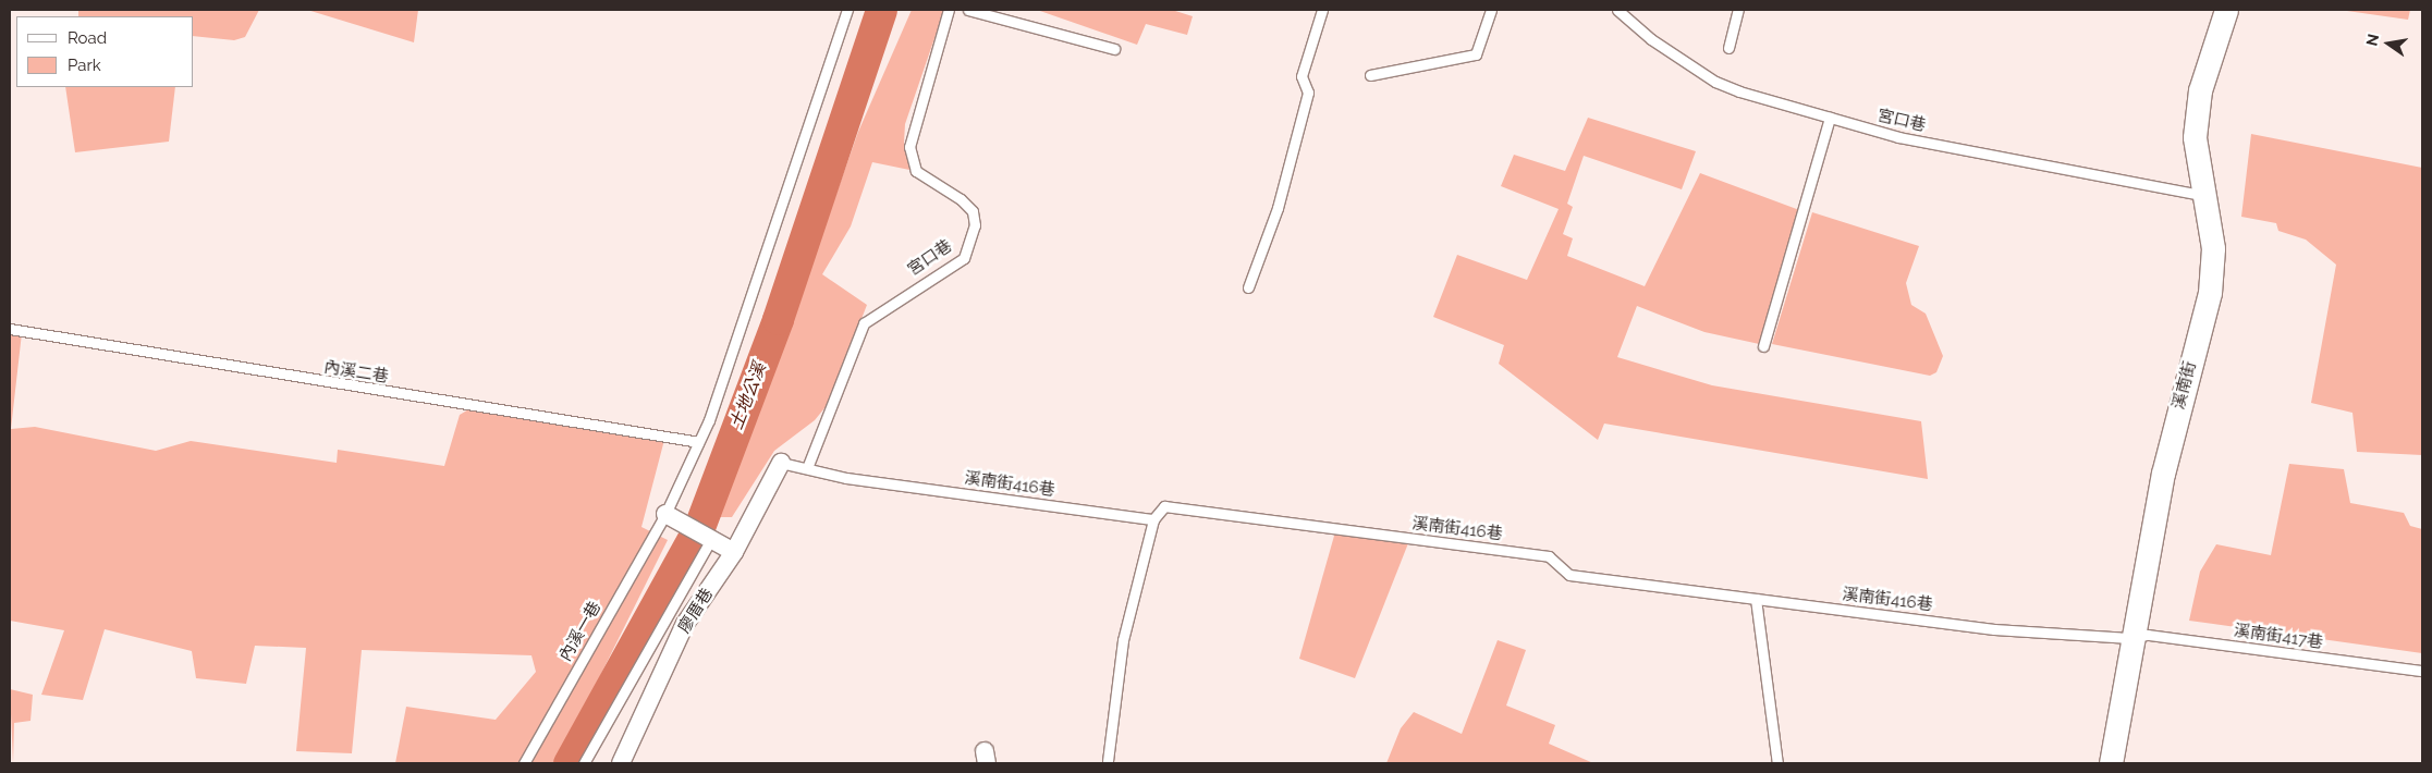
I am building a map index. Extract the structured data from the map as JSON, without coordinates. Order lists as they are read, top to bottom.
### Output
{
  "streets": {
    "street": ["溪南街", "廖厝巷"],
    "lane": [
      "宮口巷",
      "內溪二巷",
      "溪南街416巷",
      "內溪一巷",
      "溪南街417巷"
    ]
  },
  "crossings": [
    ["宮口巷", "溪南街"],
    ["宮口巷", "溪南街416巷"],
    ["內溪二巷", "內溪一巷"],
    ["溪南街", "溪南街416巷"],
    ["溪南街", "溪南街417巷"],
    ["溪南街416巷", "廖厝巷"],
    ["溪南街416巷", "溪南街417巷"]
  ],
  "water": ["土地公溪"],
  "legend": ["Road", "Park"],
  "north": "left"
}
